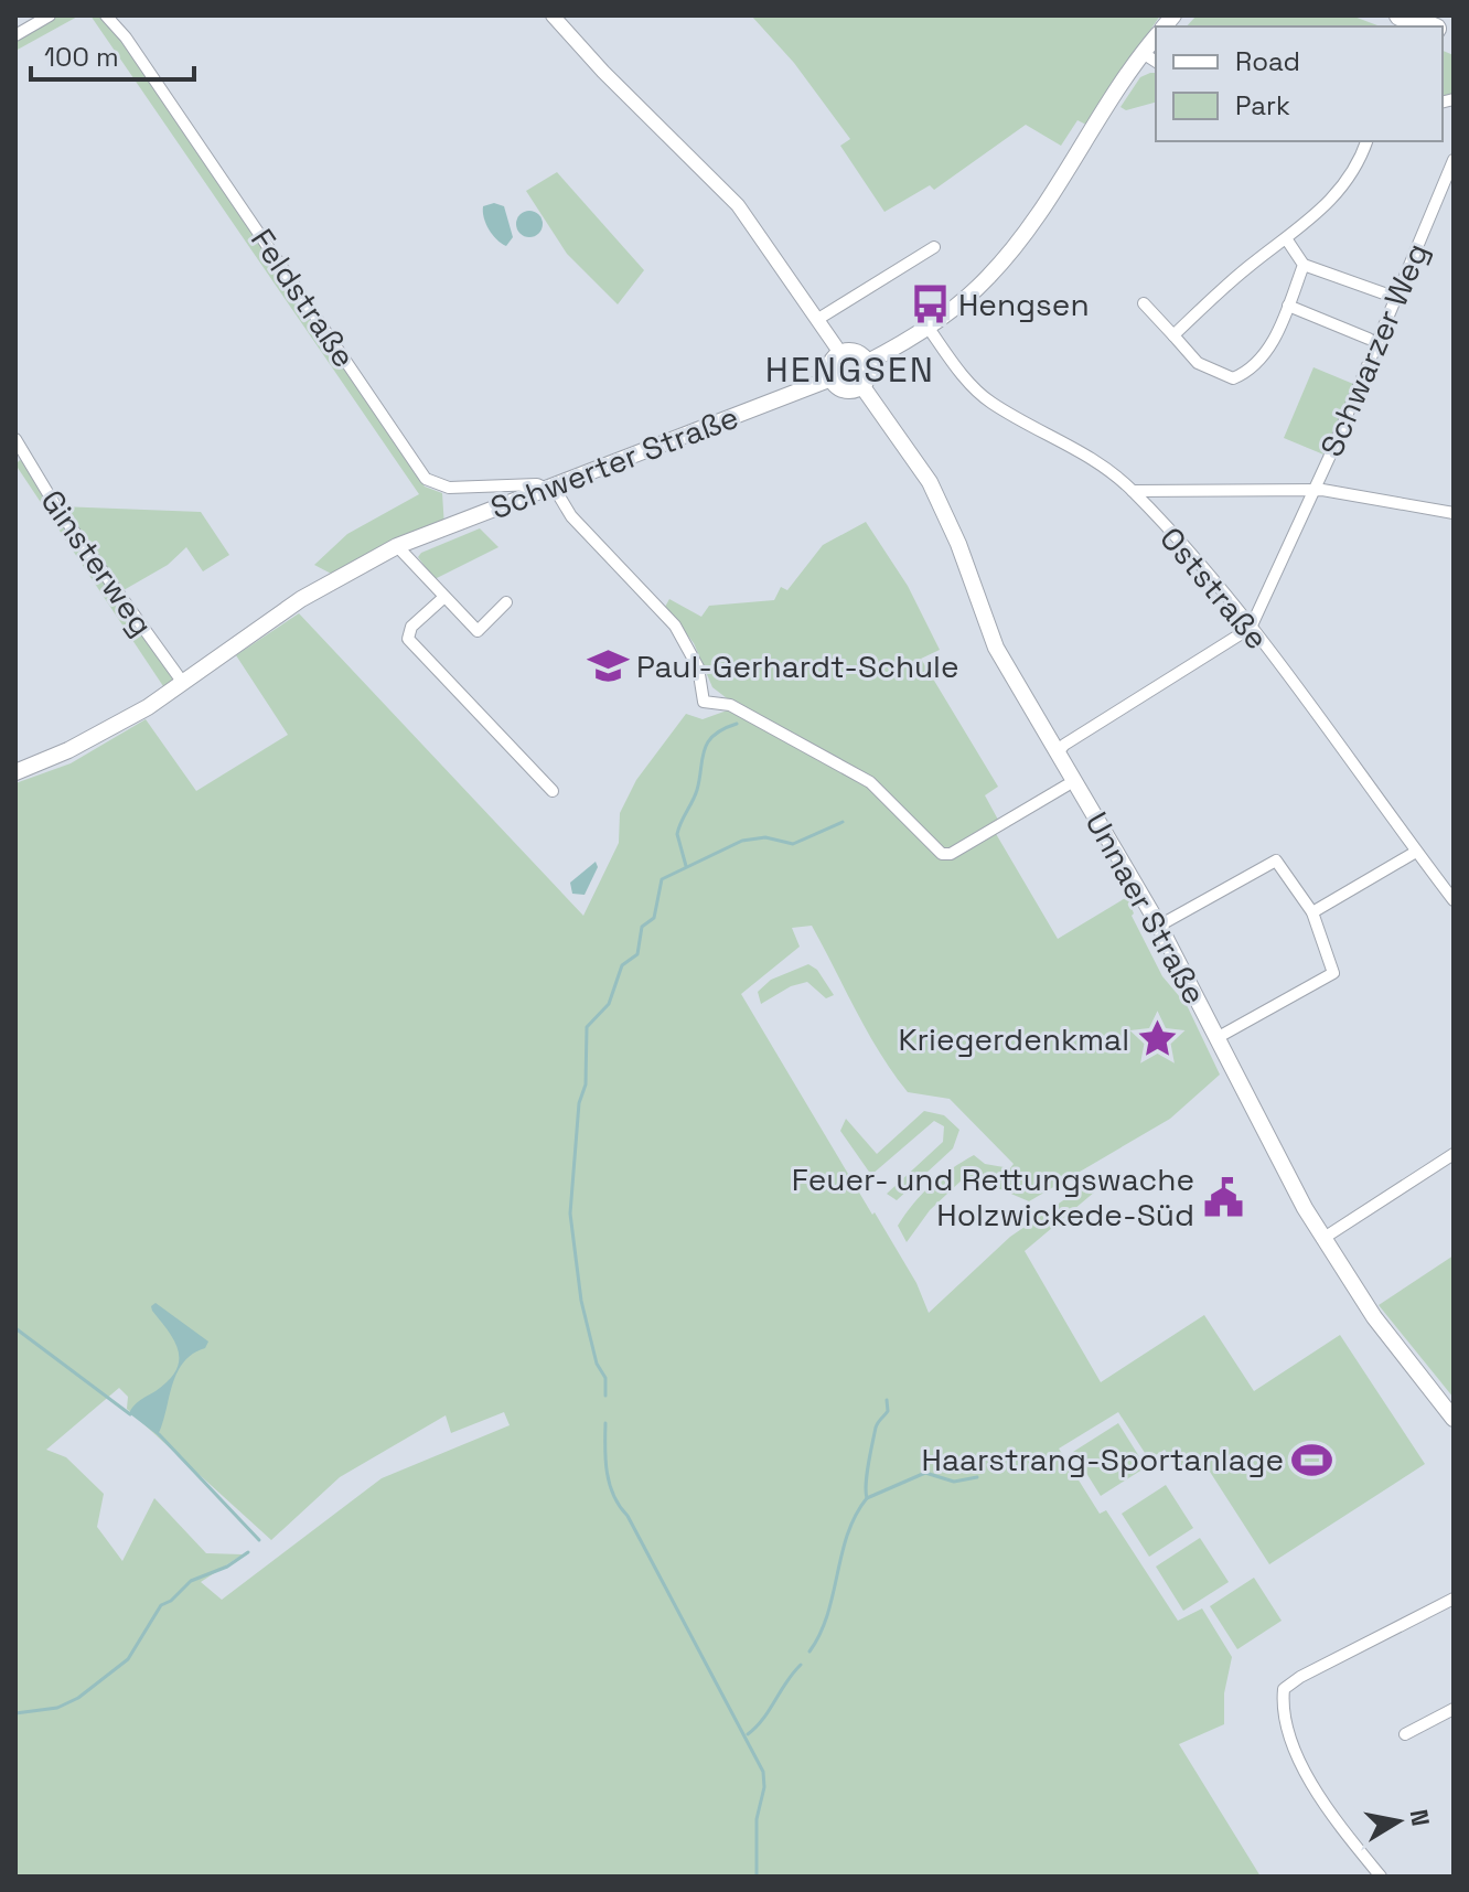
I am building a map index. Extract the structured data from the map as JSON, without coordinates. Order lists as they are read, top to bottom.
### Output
{
  "streets": {
    "main road": ["Schwerter Straße", "Unnaer Straße"],
    "street": [
      "Feldstraße",
      "Schwarzer Weg",
      "Ginsterweg",
      "Oststraße"
    ]
  },
  "crossings": [
    ["Feldstraße", "Schwerter Straße"],
    ["Schwarzer Weg", "Oststraße"],
    ["Schwerter Straße", "Ginsterweg"],
    ["Schwerter Straße", "Unnaer Straße"]
  ],
  "districts": ["HENGSEN"],
  "places": {
    "bus stop": ["Hengsen"],
    "school or university": ["Paul-Gerhardt-Schule"],
    "place": ["Kriegerdenkmal"],
    "public building": ["Feuer- und Rettungswache Holzwickede-Süd"],
    "sports": ["Haarstrang-Sportanlage"]
  },
  "legend": ["Road", "Park"],
  "scale_bar": "100 m",
  "north": "right"
}
